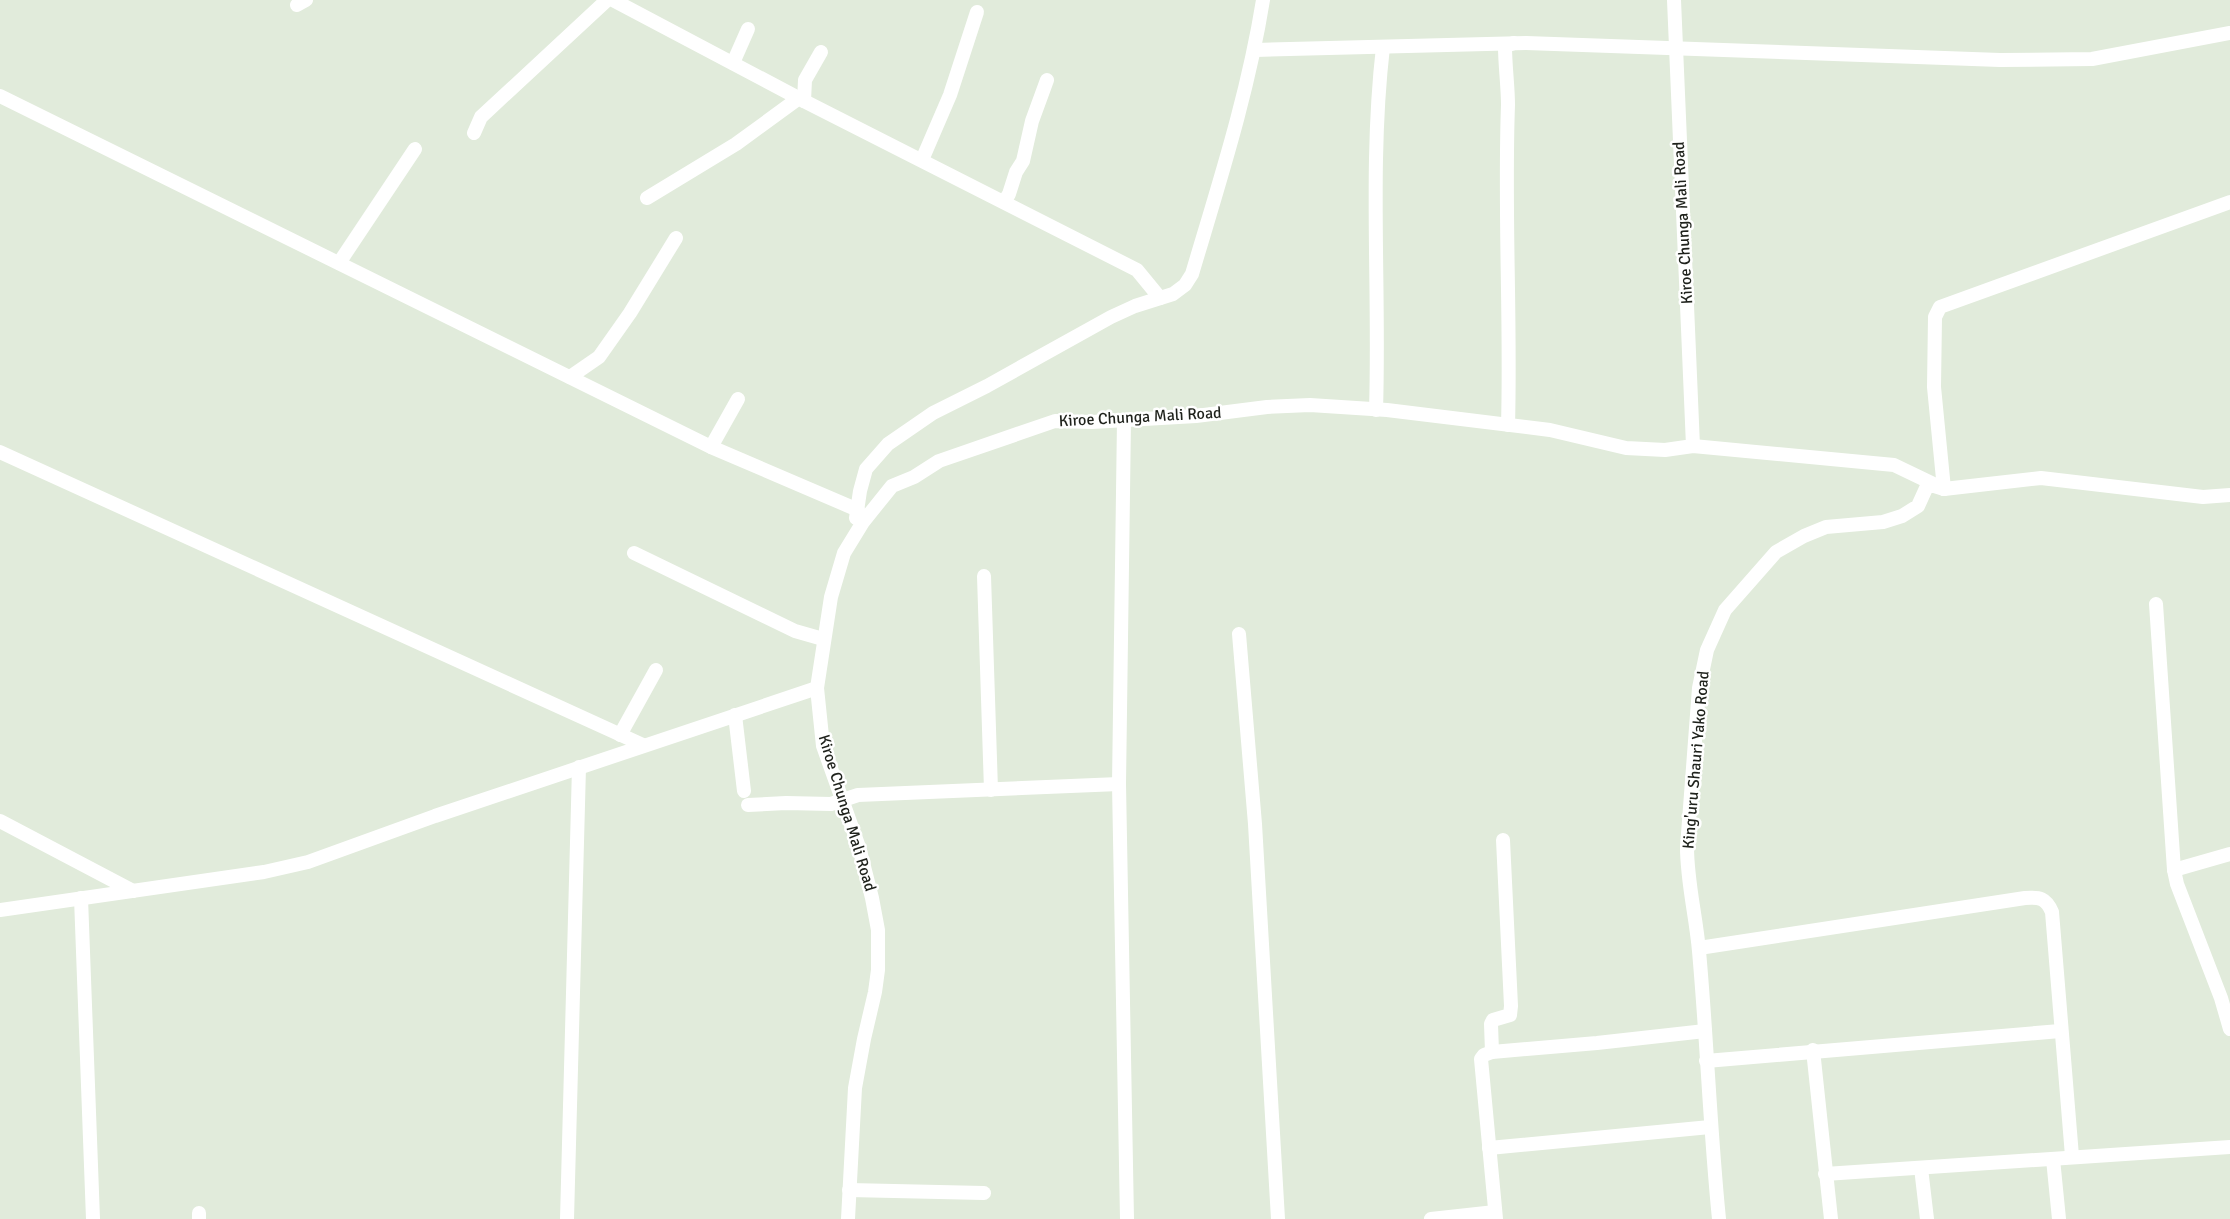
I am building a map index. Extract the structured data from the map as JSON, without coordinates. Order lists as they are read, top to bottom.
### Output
{
  "streets": {
    "street": ["Kiroe Chunga Mali Road", "King'uru Shauri Yako Road"]
  },
  "crossings": [
    ["Kiroe Chunga Mali Road", "King'uru Shauri Yako Road"]
  ]
}
